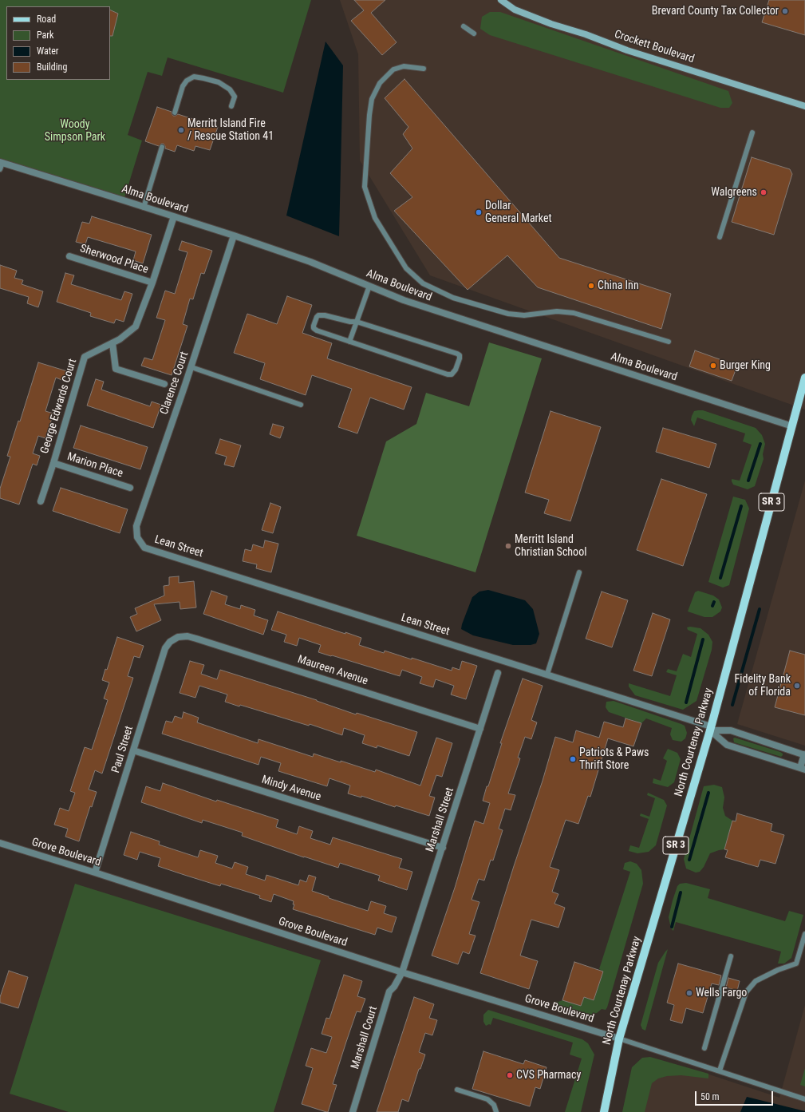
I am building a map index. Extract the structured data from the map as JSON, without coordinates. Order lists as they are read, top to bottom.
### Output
{
  "streets": {
    "main road": ["SR 3", "North Courtenay Parkway"],
    "street": [
      "Crockett Boulevard",
      "Alma Boulevard",
      "Sherwood Place",
      "Clarence Court",
      "George Edwards Court",
      "Marion Place",
      "Lean Street",
      "Maureen Avenue",
      "Paul Street",
      "Mindy Avenue",
      "Marshall Street",
      "Grove Boulevard",
      "Marshall Court"
    ]
  },
  "crossings": [
    ["Alma Boulevard", "Clarence Court"],
    ["Alma Boulevard", "George Edwards Court"],
    ["Alma Boulevard", "North Courtenay Parkway"],
    ["Sherwood Place", "George Edwards Court"],
    ["Clarence Court", "Lean Street"],
    ["George Edwards Court", "Marion Place"],
    ["Lean Street", "North Courtenay Parkway"],
    ["Maureen Avenue", "Paul Street"],
    ["Maureen Avenue", "Marshall Street"],
    ["North Courtenay Parkway", "Grove Boulevard"],
    ["Paul Street", "Mindy Avenue"],
    ["Paul Street", "Grove Boulevard"],
    ["Mindy Avenue", "Marshall Street"],
    ["Marshall Street", "Grove Boulevard"],
    ["Marshall Street", "Marshall Court"],
    ["Grove Boulevard", "Marshall Court"]
  ],
  "parks": ["Woody Simpson Park"],
  "places": [
    "Brevard County Tax Collector",
    "Merritt Island Fire / Rescue Station 41",
    "Walgreens",
    "Dollar General Market",
    "China Inn",
    "Burger King",
    "Merritt Island Christian School",
    "Fidelity Bank of Florida",
    "Patriots & Paws Thrift Store",
    "Wells Fargo",
    "CVS Pharmacy"
  ],
  "legend": [
    "Road",
    "Park",
    "Water",
    "Building"
  ],
  "scale_bar": "50 m"
}
